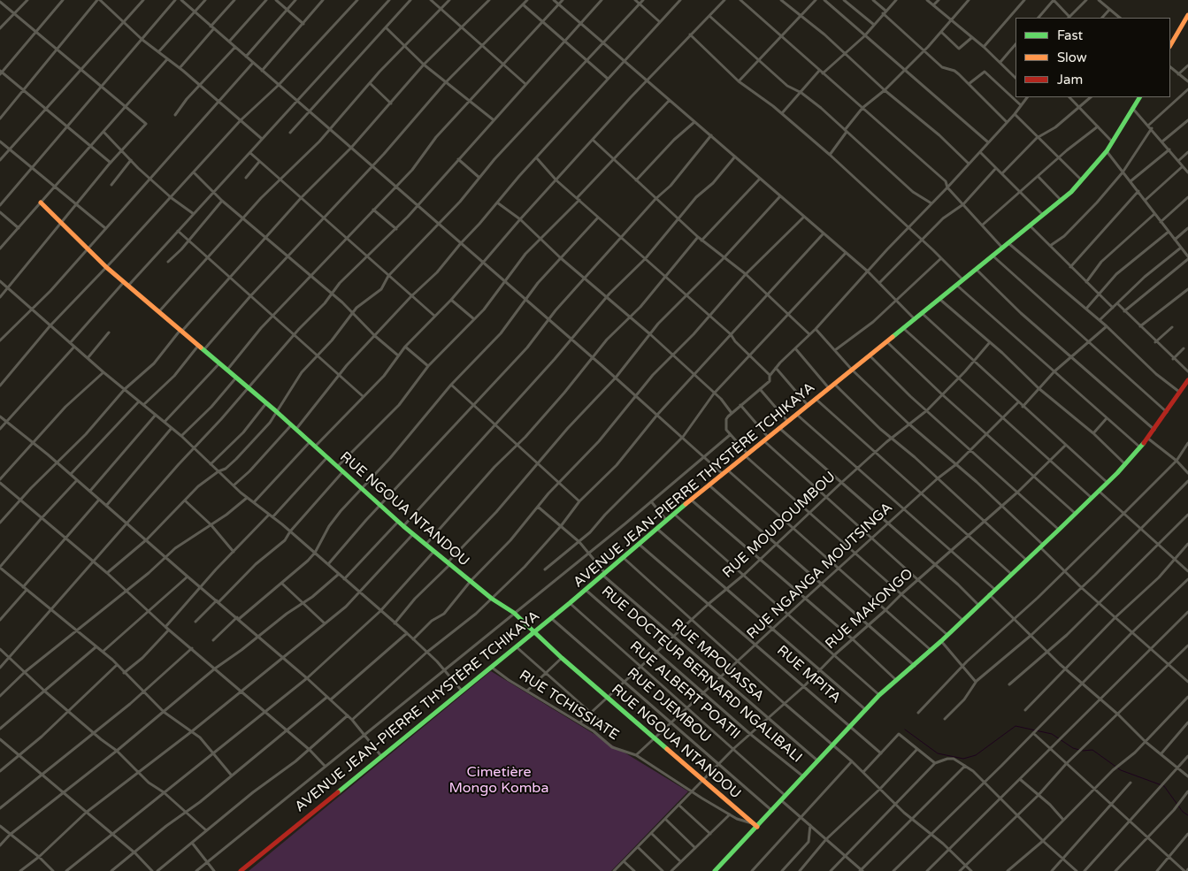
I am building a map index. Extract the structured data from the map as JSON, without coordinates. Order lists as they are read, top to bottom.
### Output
{
  "streets": {
    "street": [
      "AVENUE JEAN-PIERRE THYSTÈRE TCHIKAYA",
      "RUE NGOUA NTANDOU",
      "RUE MOUDOUMBOU",
      "RUE NGANGA MOUTSINGA",
      "RUE MAKONGO",
      "RUE MPOUASSA",
      "RUE DOCTEUR BERNARD NGALIBALI",
      "RUE MPITA",
      "RUE ALBERT POATII",
      "RUE TCHISSIATE",
      "RUE DJEMBOU"
    ]
  },
  "crossings": [
    ["AVENUE JEAN-PIERRE THYSTÈRE TCHIKAYA", "RUE NGOUA NTANDOU"],
    ["AVENUE JEAN-PIERRE THYSTÈRE TCHIKAYA", "RUE MPOUASSA"],
    ["AVENUE JEAN-PIERRE THYSTÈRE TCHIKAYA", "RUE DOCTEUR BERNARD NGALIBALI"],
    ["AVENUE JEAN-PIERRE THYSTÈRE TCHIKAYA", "RUE MPITA"],
    ["AVENUE JEAN-PIERRE THYSTÈRE TCHIKAYA", "RUE ALBERT POATII"],
    ["AVENUE JEAN-PIERRE THYSTÈRE TCHIKAYA", "RUE TCHISSIATE"],
    ["AVENUE JEAN-PIERRE THYSTÈRE TCHIKAYA", "RUE DJEMBOU"],
    ["RUE NGOUA NTANDOU", "RUE MOUDOUMBOU"],
    ["RUE NGOUA NTANDOU", "RUE NGANGA MOUTSINGA"],
    ["RUE NGOUA NTANDOU", "RUE MAKONGO"],
    ["RUE NGOUA NTANDOU", "RUE TCHISSIATE"],
    ["RUE MOUDOUMBOU", "RUE MPOUASSA"],
    ["RUE MOUDOUMBOU", "RUE DOCTEUR BERNARD NGALIBALI"],
    ["RUE MOUDOUMBOU", "RUE MPITA"],
    ["RUE MOUDOUMBOU", "RUE ALBERT POATII"],
    ["RUE MOUDOUMBOU", "RUE TCHISSIATE"],
    ["RUE MOUDOUMBOU", "RUE DJEMBOU"],
    ["RUE NGANGA MOUTSINGA", "RUE MPOUASSA"],
    ["RUE NGANGA MOUTSINGA", "RUE DOCTEUR BERNARD NGALIBALI"],
    ["RUE NGANGA MOUTSINGA", "RUE MPITA"],
    ["RUE NGANGA MOUTSINGA", "RUE ALBERT POATII"],
    ["RUE NGANGA MOUTSINGA", "RUE TCHISSIATE"],
    ["RUE NGANGA MOUTSINGA", "RUE DJEMBOU"],
    ["RUE MAKONGO", "RUE MPOUASSA"],
    ["RUE MAKONGO", "RUE DOCTEUR BERNARD NGALIBALI"],
    ["RUE MAKONGO", "RUE MPITA"],
    ["RUE MAKONGO", "RUE ALBERT POATII"],
    ["RUE MAKONGO", "RUE TCHISSIATE"],
    ["RUE MAKONGO", "RUE DJEMBOU"]
  ],
  "parks": ["Cimetière Mongo Komba"],
  "legend": ["Fast", "Slow", "Jam"]
}
